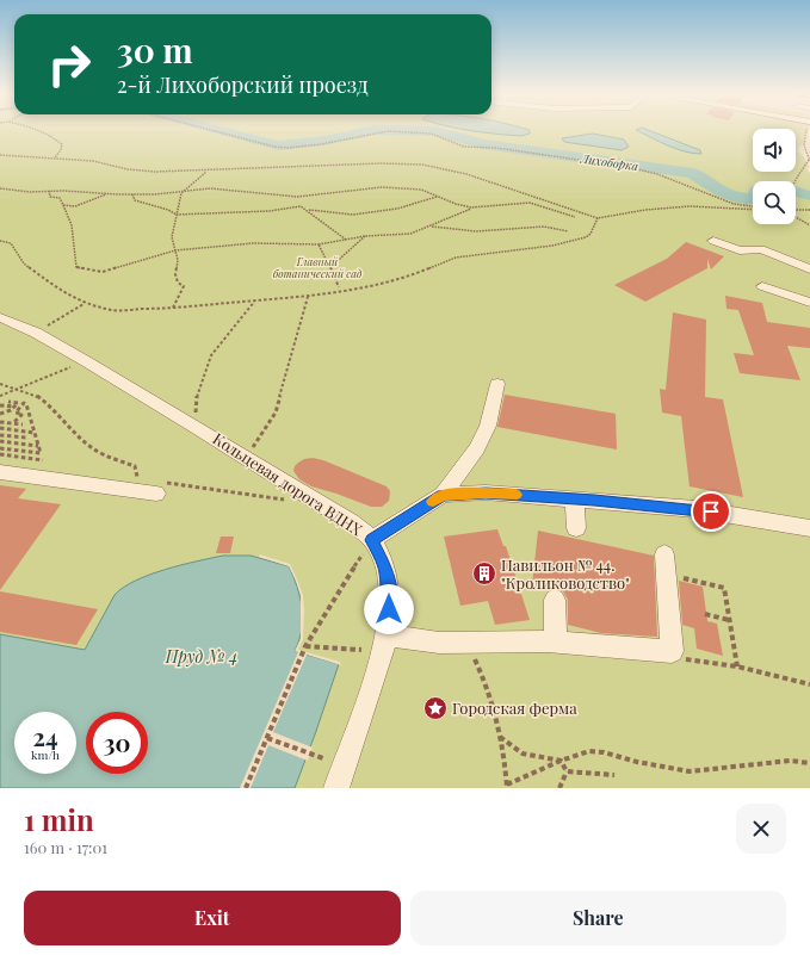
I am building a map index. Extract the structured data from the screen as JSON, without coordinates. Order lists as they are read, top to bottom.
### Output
{
  "streets": {
    "street": ["Кольцевая дорога ВДНХ"]
  },
  "water": ["Лихоборка", "Пруд № 4"],
  "parks": ["Главный ботанический сад"],
  "places": {
    "building": ["Павильон № 44. \"Кролиководство\""],
    "place": ["Городская ферма"]
  },
  "page": {
    "turn": ["30 m", "2-й Лихоборский проезд"],
    "speed": "24 km/h",
    "limit": "30",
    "heading": ["1 min", "160 m · 17:01"],
    "buttons": ["Exit", "Share"]
  }
}
